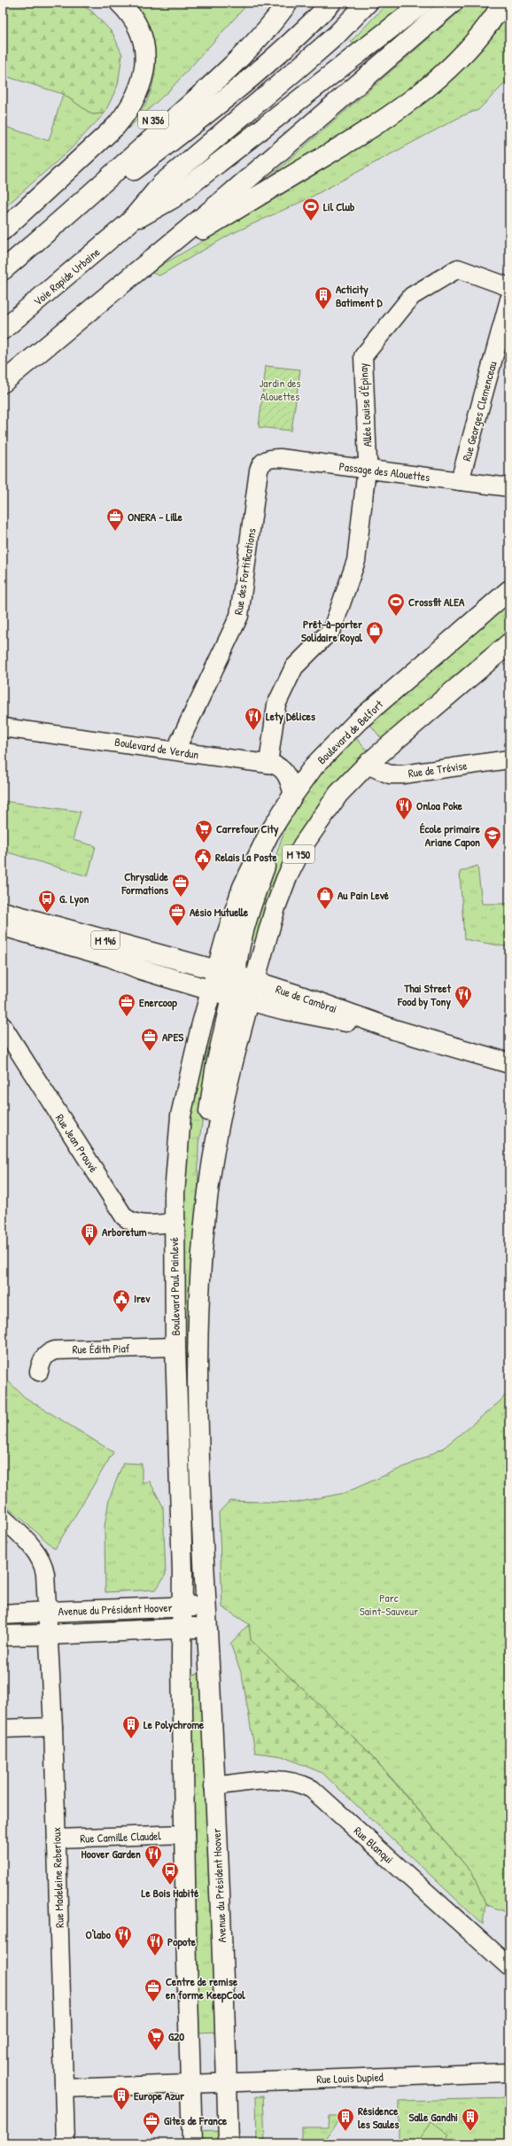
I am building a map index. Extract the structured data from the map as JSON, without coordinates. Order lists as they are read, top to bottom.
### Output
{
  "streets": {
    "main road": [
      "N 356",
      "Voie Rapide Urbaine",
      "Boulevard de Belfort",
      "M 750",
      "M 146",
      "Rue de Cambrai",
      "Boulevard Paul Painlevé",
      "Avenue du Président Hoover"
    ],
    "street": [
      "Allée Louise d'Épinay",
      "Rue Georges Clemenceau",
      "Passage des Alouettes",
      "Rue des Fortifications",
      "Boulevard de Verdun",
      "Rue de Trévise",
      "Rue Jean Prouvé",
      "Rue Édith Piaf",
      "Rue Camille Claudel",
      "Rue Blanqui",
      "Rue Madeleine Reberioux",
      "Rue Louis Dupied"
    ]
  },
  "crossings": [
    ["Allée Louise d'Épinay", "Passage des Alouettes"],
    ["Allée Louise d'Épinay", "Boulevard de Verdun"],
    ["Rue Georges Clemenceau", "Passage des Alouettes"],
    ["Passage des Alouettes", "Rue des Fortifications"],
    ["Rue des Fortifications", "Boulevard de Verdun"],
    ["Boulevard de Belfort", "Boulevard de Verdun"],
    ["Boulevard de Belfort", "M 750"],
    ["Boulevard de Belfort", "M 146"],
    ["Boulevard de Belfort", "Rue de Cambrai"],
    ["Boulevard de Belfort", "Boulevard Paul Painlevé"],
    ["Boulevard de Verdun", "M 750"],
    ["Rue de Trévise", "M 750"],
    ["M 750", "Rue de Cambrai"],
    ["M 750", "Boulevard Paul Painlevé"],
    ["M 146", "Rue de Cambrai"],
    ["M 146", "Boulevard Paul Painlevé"],
    ["Rue de Cambrai", "Boulevard Paul Painlevé"],
    ["Rue Jean Prouvé", "Boulevard Paul Painlevé"],
    ["Boulevard Paul Painlevé", "Rue Édith Piaf"],
    ["Boulevard Paul Painlevé", "Avenue du Président Hoover"],
    ["Avenue du Président Hoover", "Rue Camille Claudel"],
    ["Avenue du Président Hoover", "Rue Blanqui"],
    ["Avenue du Président Hoover", "Rue Madeleine Reberioux"],
    ["Avenue du Président Hoover", "Rue Louis Dupied"],
    ["Rue Camille Claudel", "Rue Madeleine Reberioux"],
    ["Rue Madeleine Reberioux", "Rue Louis Dupied"]
  ],
  "parks": ["Jardin des Alouettes", "Parc Saint-Sauveur"],
  "places": {
    "sports": ["Lil Club", "Crossfit ALEA"],
    "building": [
      "Acticity Batiment D",
      "Arboretum",
      "Le Polychrome",
      "Europe Azur",
      "Résidence les Saules",
      "Salle Gandhi"
    ],
    "office": [
      "ONERA - Lille",
      "Chrysalide Formations",
      "Aésio Mutuelle",
      "Enercoop",
      "APES",
      "Centre de remise en forme KeepCool",
      "Gites de France"
    ],
    "shop": ["Prêt-à-porter Solidaire Royal", "Au Pain Levé"],
    "restaurant": [
      "Lety Délices",
      "Onloa Poke",
      "Thai Street Food by Tony",
      "Hoover Garden",
      "O'labo",
      "Popote"
    ],
    "supermarket": ["Carrefour City", "G20"],
    "school or university": ["École primaire Ariane Capon"],
    "public building": ["Relais La Poste", "Irev"],
    "bus stop": ["G. Lyon", "Le Bois Habité"]
  }
}
